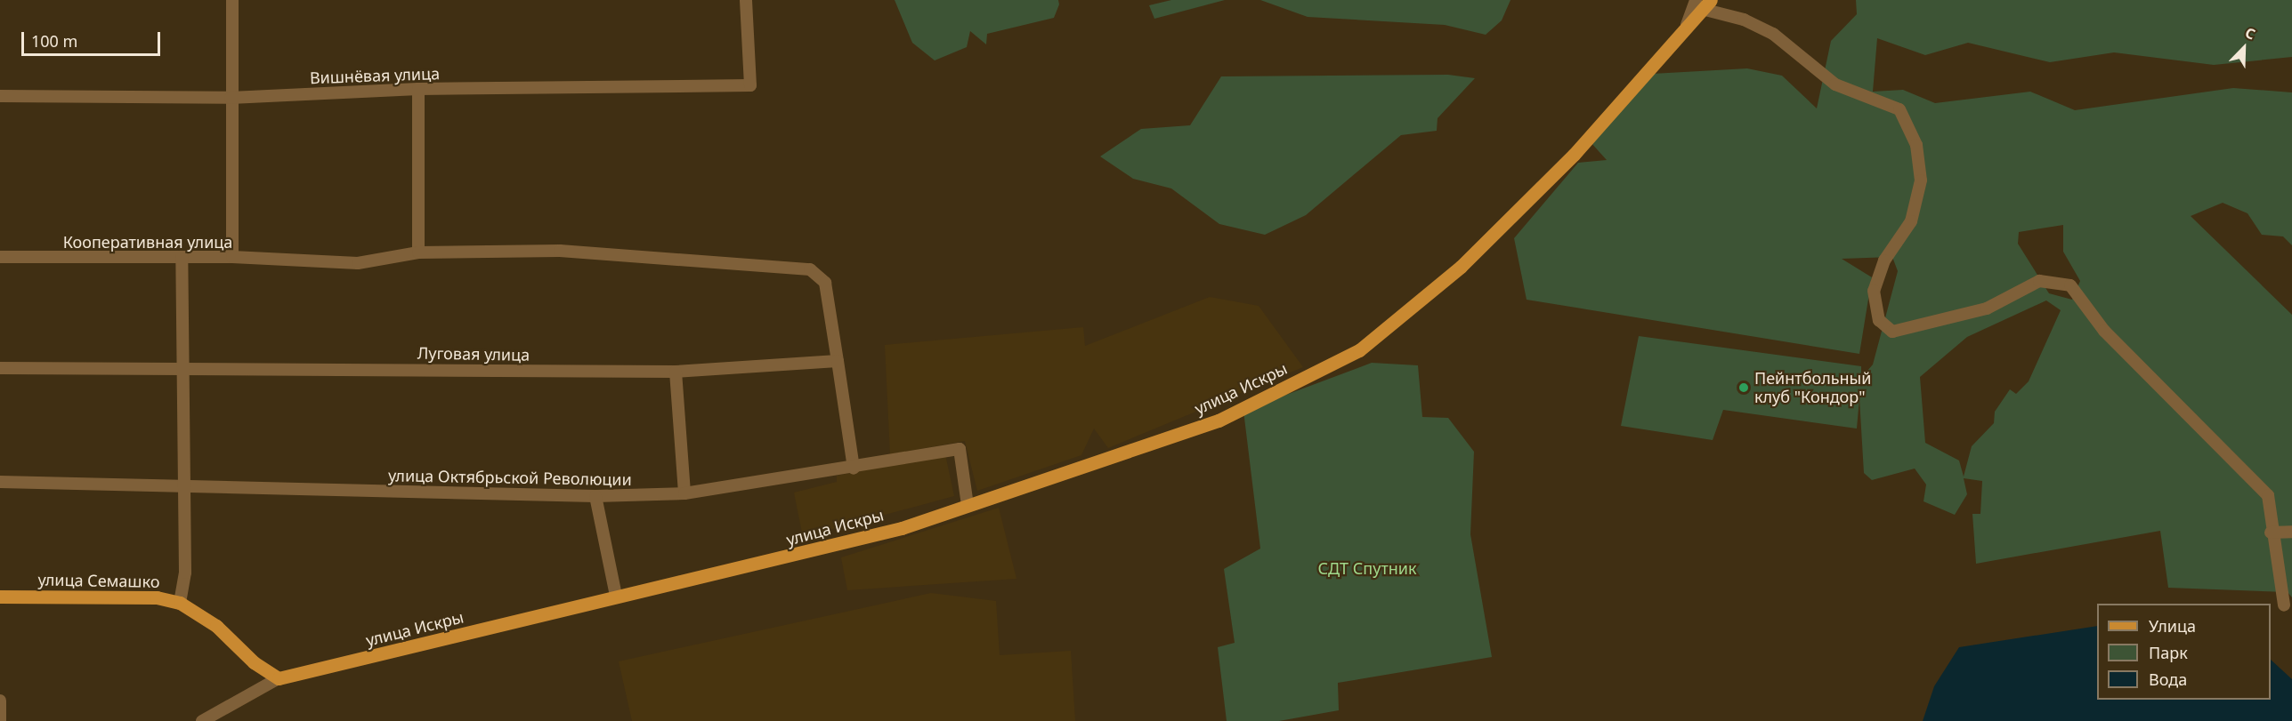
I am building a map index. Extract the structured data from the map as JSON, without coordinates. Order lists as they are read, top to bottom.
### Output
{
  "streets": {
    "main road": ["улица Искры", "улица Семашко"],
    "street": [
      "Вишнёвая улица",
      "Кооперативная улица",
      "Луговая улица",
      "улица Октябрьской Революции"
    ]
  },
  "crossings": [
    ["Кооперативная улица", "Луговая улица"],
    ["улица Искры", "улица Октябрьской Революции"],
    ["улица Искры", "улица Семашко"]
  ],
  "parks": ["СДТ Спутник"],
  "places": ["Пейнтбольный клуб \"Кондор\""],
  "legend": ["Улица", "Парк", "Вода"],
  "scale_bar": "100 m",
  "north": "top right"
}
